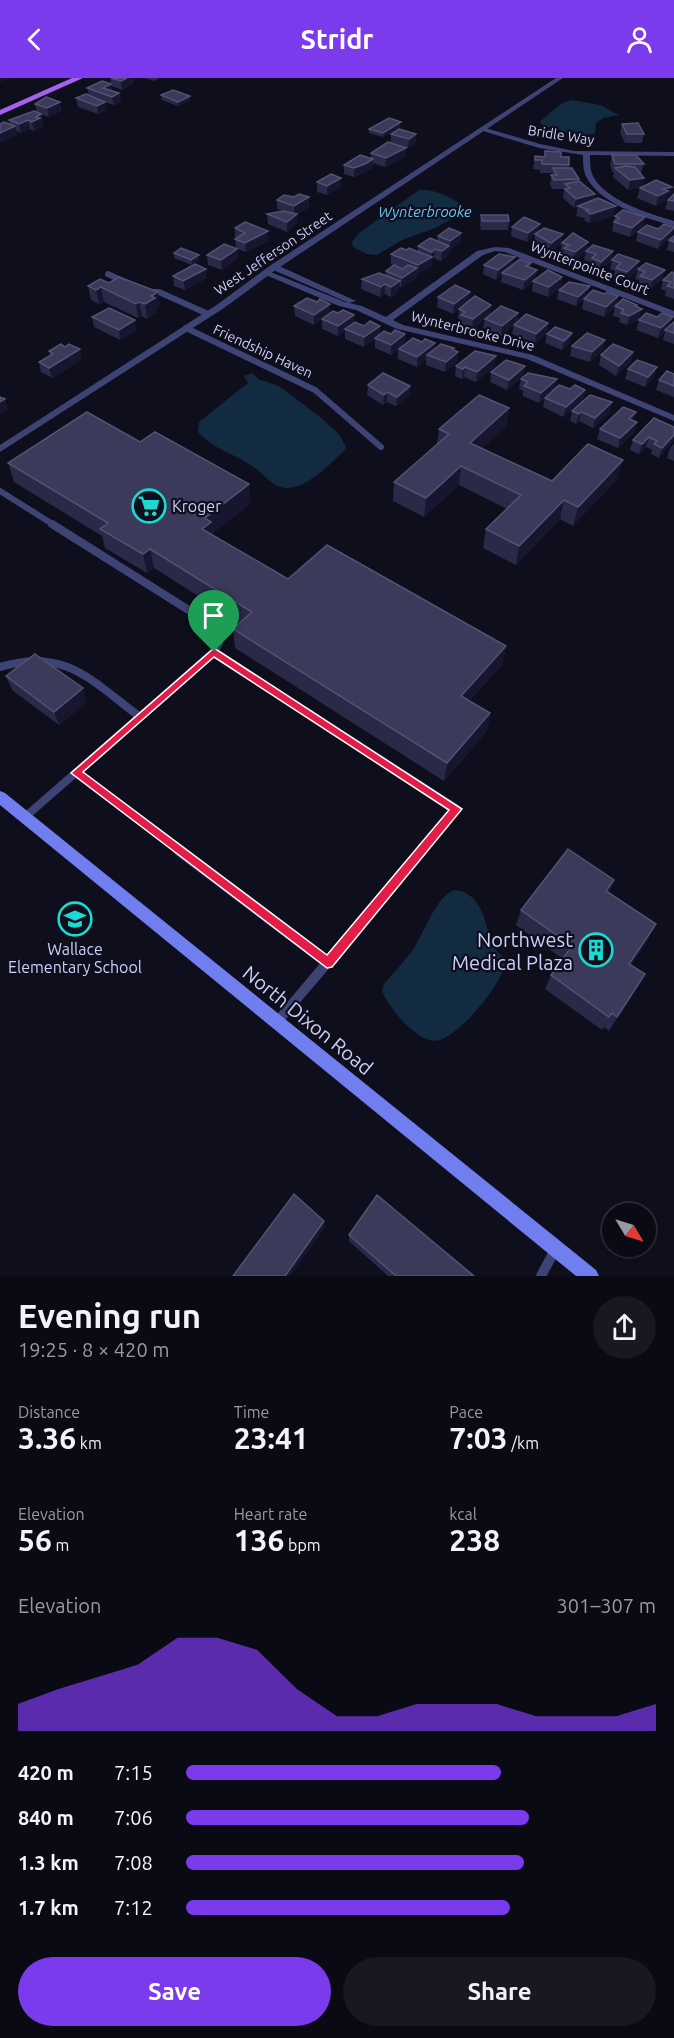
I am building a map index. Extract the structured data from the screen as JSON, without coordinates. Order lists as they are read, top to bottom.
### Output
{
  "streets": {
    "main road": ["North Dixon Road"],
    "street": [
      "Bridle Way",
      "West Jefferson Street",
      "Wynterpointe Court",
      "Wynterbrooke Drive"
    ],
    "lane": ["Friendship Haven"]
  },
  "crossings": [
    ["Bridle Way", "West Jefferson Street"],
    ["West Jefferson Street", "Wynterbrooke Drive"],
    ["West Jefferson Street", "Friendship Haven"],
    ["Wynterpointe Court", "Wynterbrooke Drive"]
  ],
  "water": ["Wynterbrooke"],
  "places": {
    "supermarket": ["Kroger"],
    "school or university": ["Wallace Elementary School"],
    "building": ["Northwest Medical Plaza"]
  },
  "north": "bottom right",
  "page": {
    "header": "Stridr",
    "heading": ["Evening run", "19:25 · 8 × 420 m"],
    "stats": [
      ["Distance", "3.36 km"],
      ["Time", "23:41"],
      ["Pace", "7:03 /km"],
      ["Elevation", "56 m"],
      ["Heart rate", "136 bpm"],
      ["kcal", "238"]
    ],
    "chart": ["Elevation", "301–307 m"],
    "list": [
      {
        "name": "420 m",
        "note": "7:15"
      },
      {
        "name": "840 m",
        "note": "7:06"
      },
      {
        "name": "1.3 km",
        "note": "7:08"
      },
      {
        "name": "1.7 km",
        "note": "7:12"
      }
    ],
    "buttons": ["Save", "Share"]
  }
}
